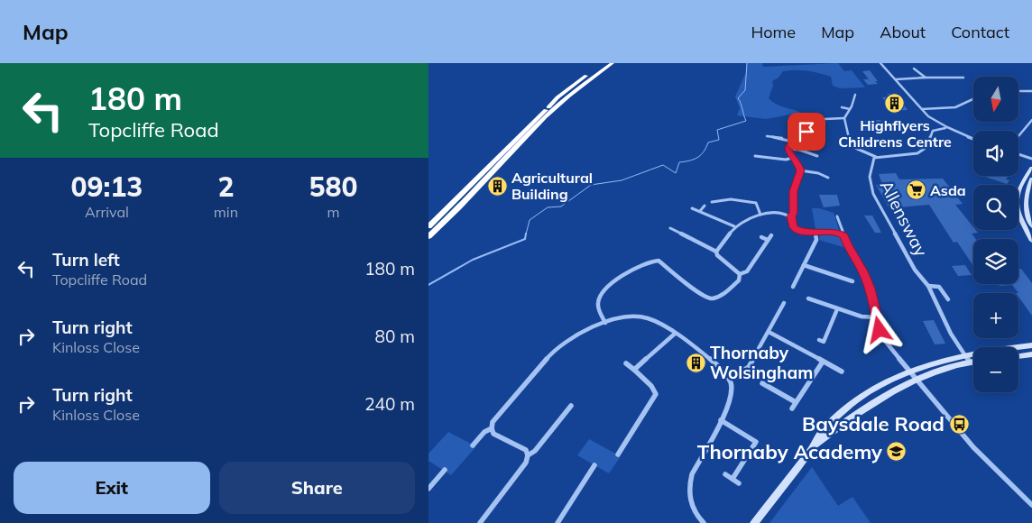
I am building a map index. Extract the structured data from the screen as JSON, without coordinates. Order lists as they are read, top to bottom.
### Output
{
  "streets": {
    "street": ["Allensway"]
  },
  "places": {
    "building": ["Highflyers Childrens Centre", "Agricultural Building", "Thornaby Wolsingham"],
    "supermarket": ["Asda"],
    "bus stop": ["Baysdale Road"],
    "school or university": ["Thornaby Academy"]
  },
  "north": "bottom",
  "page": {
    "header": "Map",
    "nav": [
      "Home",
      "Map",
      "About",
      "Contact"
    ],
    "turn": ["180 m", "Topcliffe Road"],
    "map_buttons": ["+", "−"],
    "eta": [
      "09:13",
      "Arrival",
      "2",
      "min",
      "580",
      "m"
    ],
    "list": [
      {
        "name": "Turn left",
        "note": "Topcliffe Road",
        "value": "180 m"
      },
      {
        "name": "Turn right",
        "note": "Kinloss Close",
        "value": "80 m"
      },
      {
        "name": "Turn right",
        "note": "Kinloss Close",
        "value": "240 m"
      }
    ],
    "buttons": ["Exit", "Share"]
  }
}
